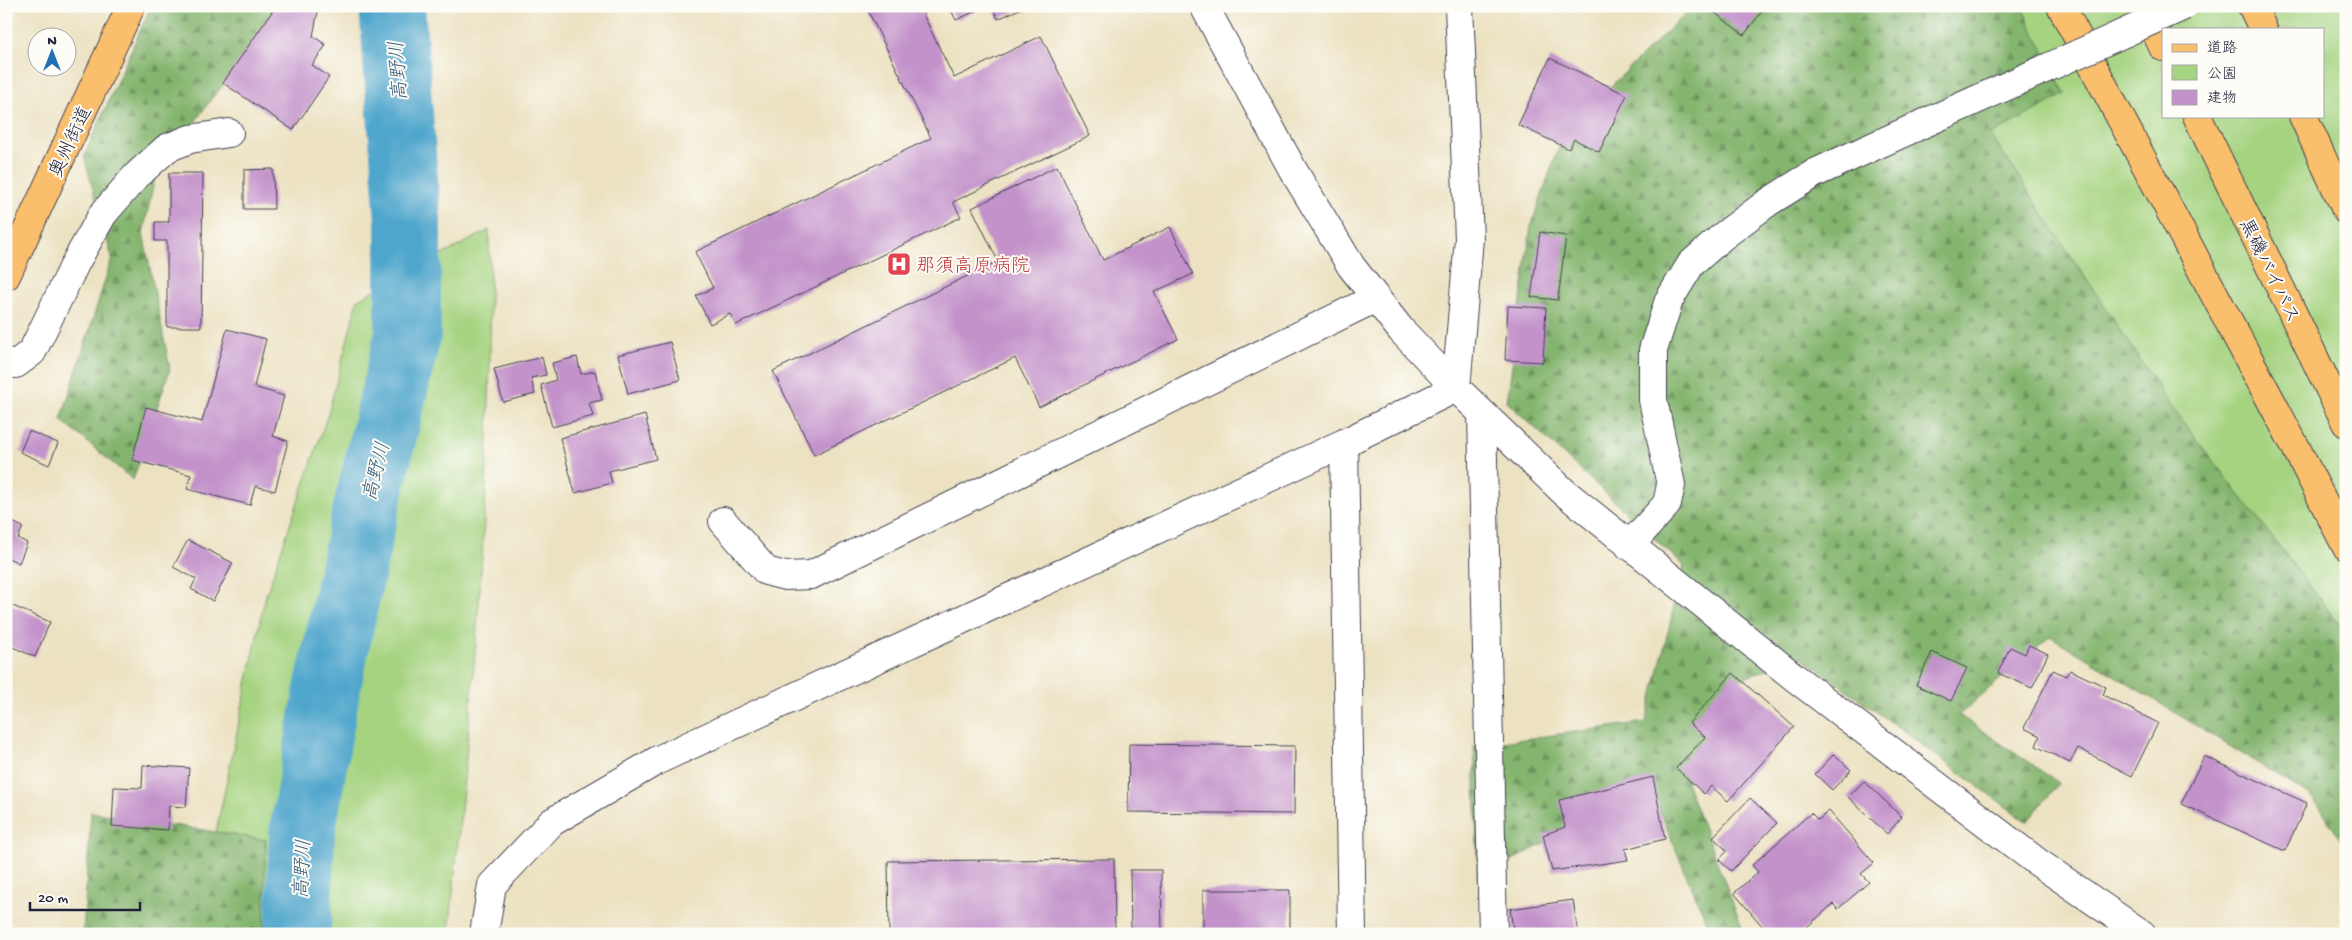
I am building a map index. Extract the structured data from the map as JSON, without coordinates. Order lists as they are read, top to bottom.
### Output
{
  "streets": {
    "main road": ["奥州街道", "黒磯バイパス"]
  },
  "water": ["高野川"],
  "places": {
    "hospital": ["那須高原病院"]
  },
  "legend": ["道路", "公園", "建物"],
  "scale_bar": "20 m",
  "north": "top"
}
